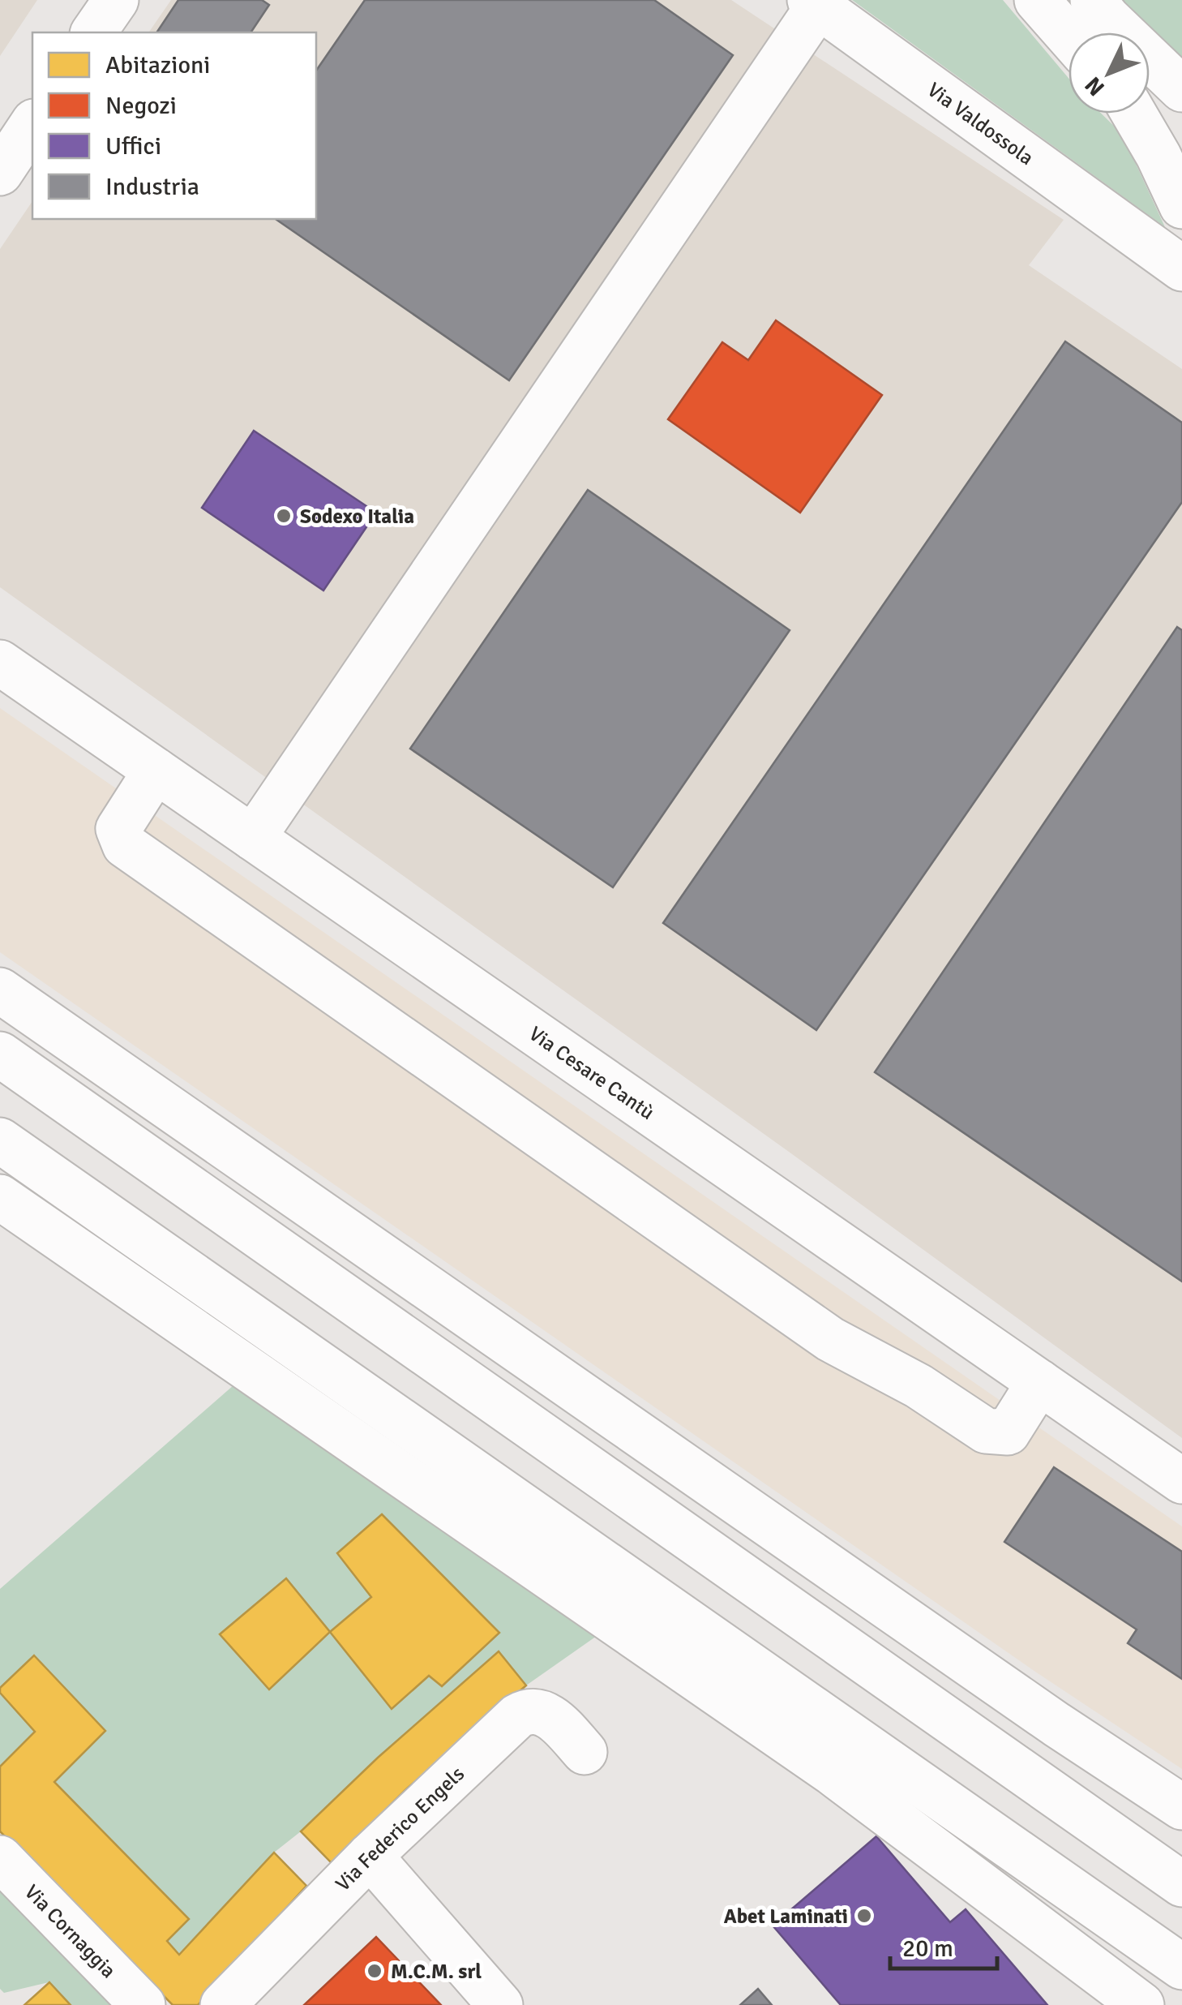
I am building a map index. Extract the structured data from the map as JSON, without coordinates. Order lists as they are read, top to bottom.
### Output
{
  "streets": {
    "main road": [
      "Via Valdossola",
      "Via Cesare Cantù",
      "Via Federico Engels",
      "Via Cornaggia"
    ]
  },
  "places": ["Sodexo Italia", "Abet Laminati", "M.C.M. srl"],
  "legend": [
    "Abitazioni",
    "Negozi",
    "Uffici",
    "Industria"
  ],
  "scale_bar": "20 m",
  "north": "bottom left"
}
